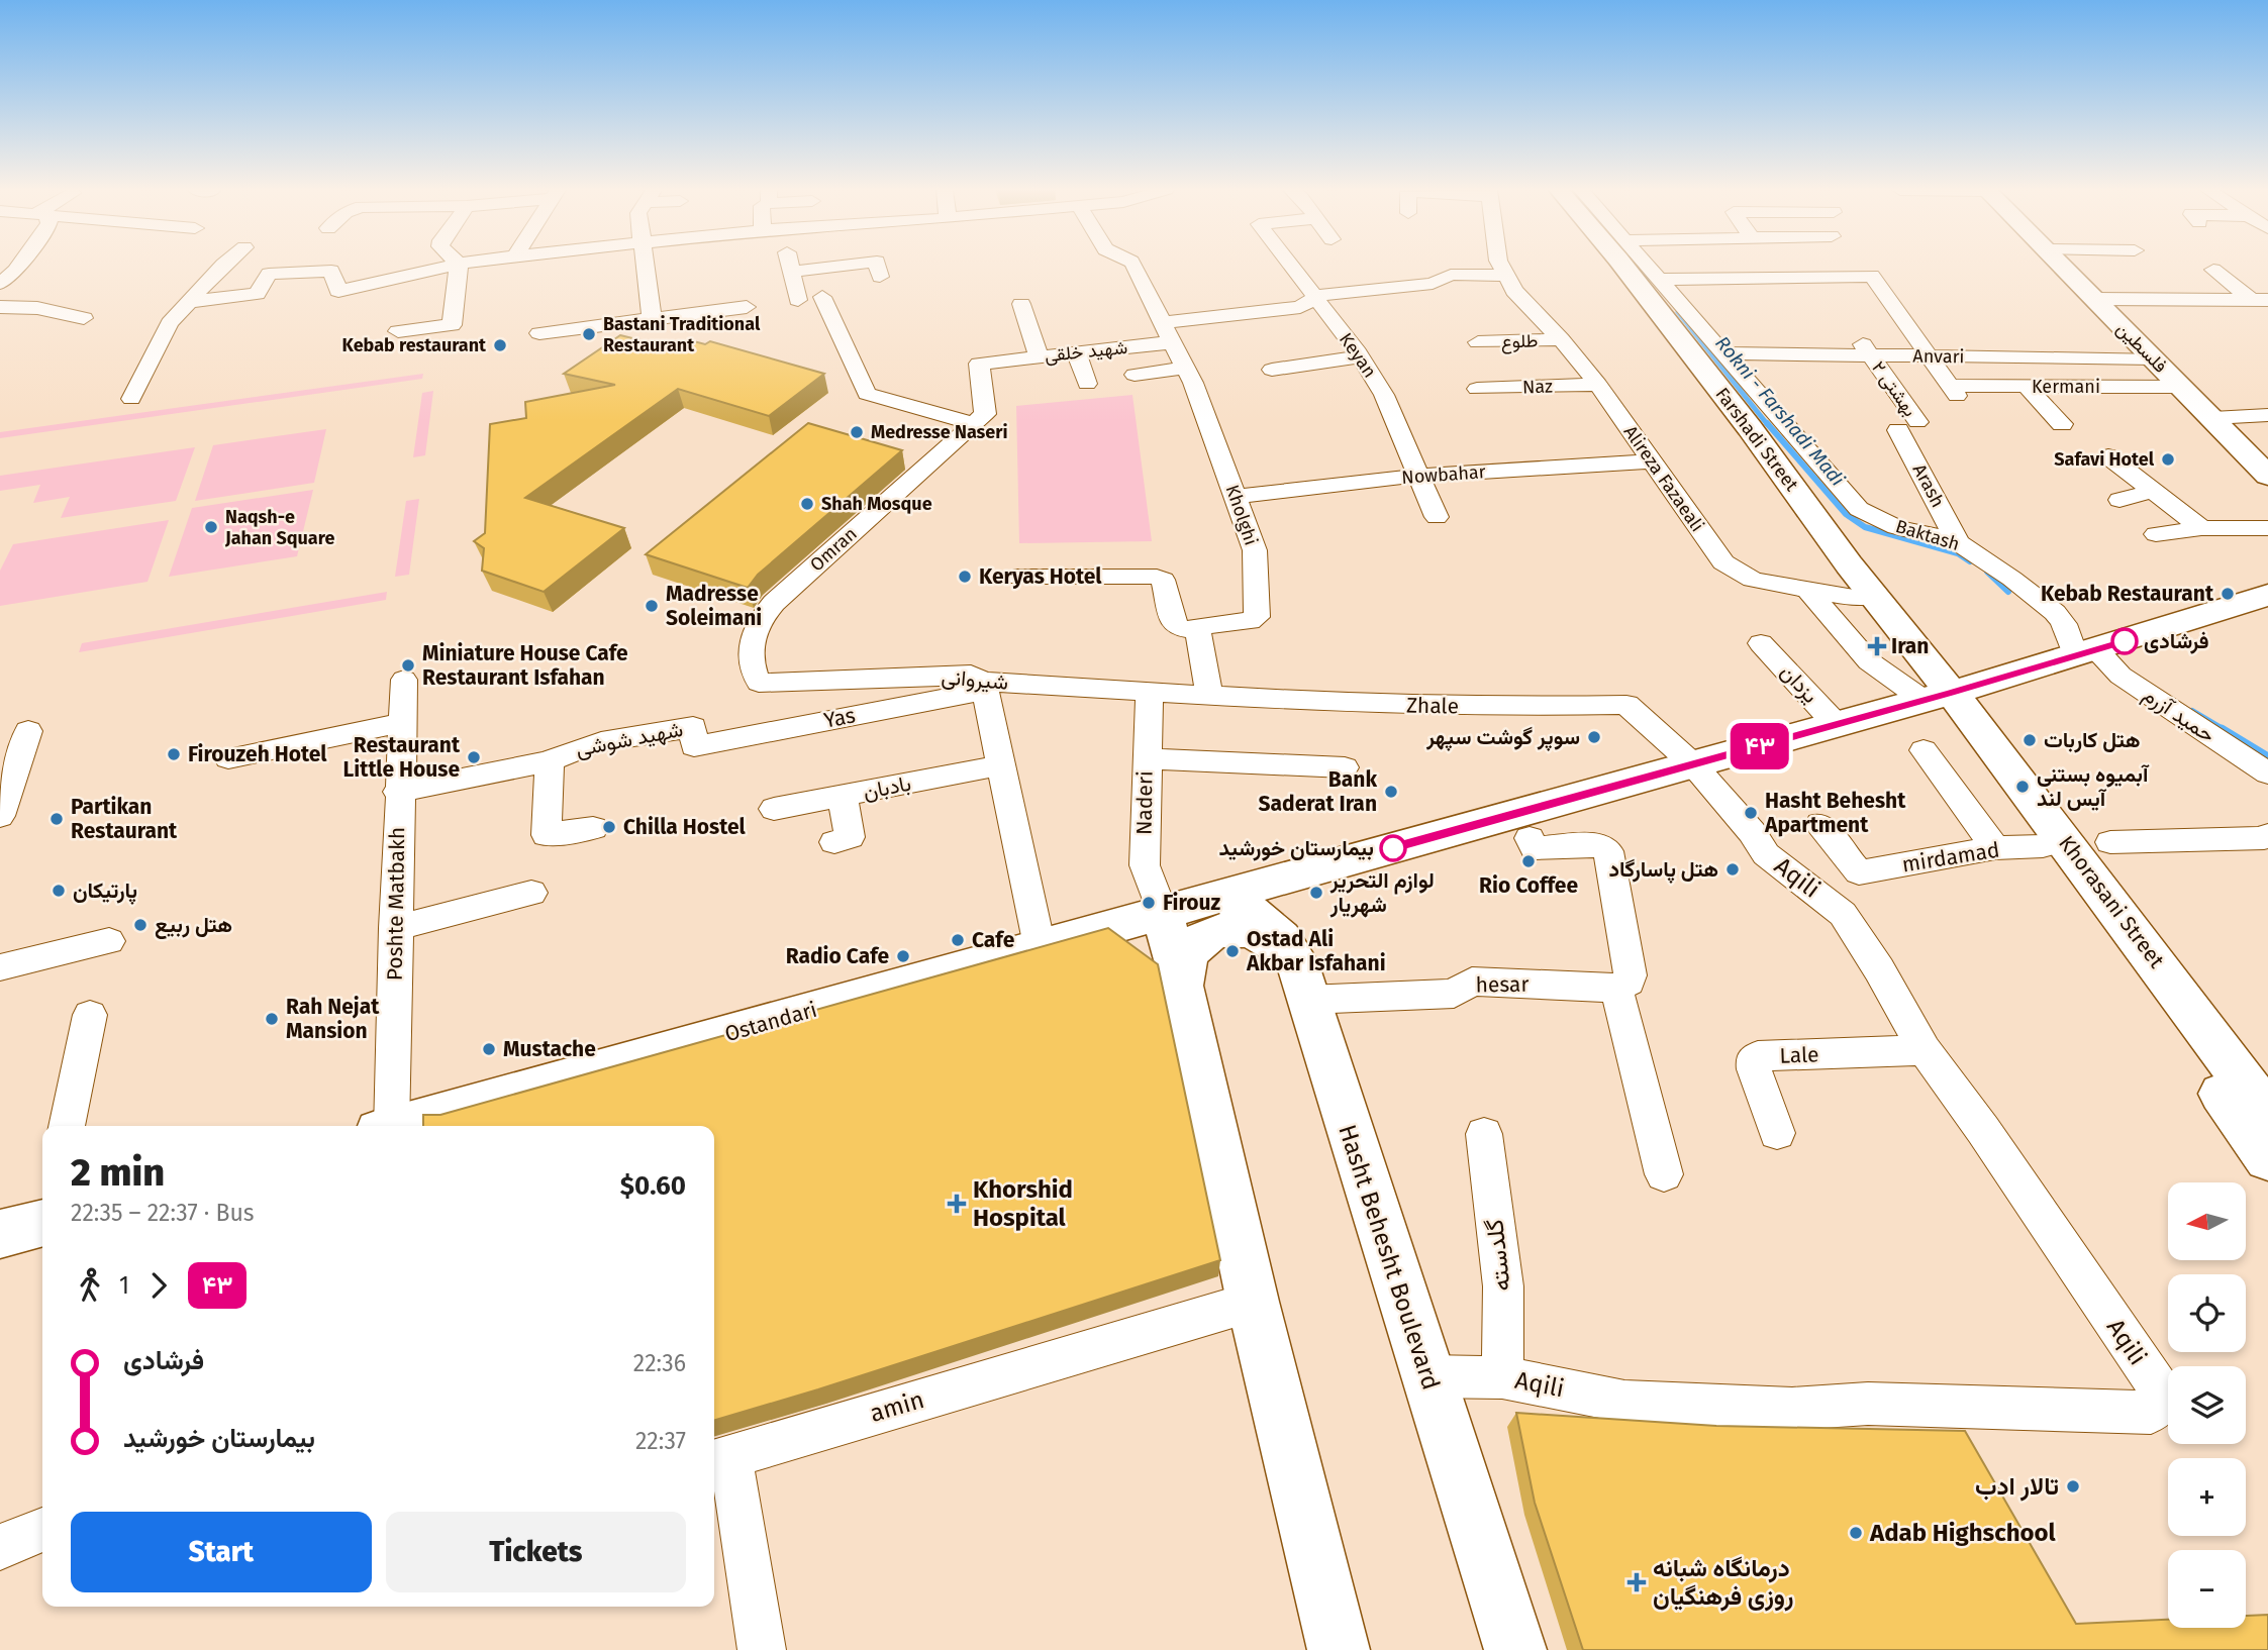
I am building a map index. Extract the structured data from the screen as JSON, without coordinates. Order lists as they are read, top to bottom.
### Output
{
  "streets": {
    "main road": [
      "فلسطین",
      "Farshadi Street",
      "Khorasani Street",
      "Ostandari",
      "Hasht Behesht Boulevard"
    ],
    "street": [
      "طلوع",
      "شهید خلقی",
      "Keyan",
      "Anvari",
      "Naz",
      "Kermani",
      "بهشتی ۲",
      "Nowbahar",
      "Alireza Fazaeali",
      "Arash",
      "Kholghi",
      "Baktash",
      "Omran",
      "شیروانی",
      "یزدان",
      "Zhale",
      "حمید آزرم",
      "Yas",
      "شهید شوشی",
      "بادبان",
      "Naderi",
      "mirdamad",
      "Aqili",
      "Poshte Matbakh",
      "hesar",
      "Lale",
      "گلدسته",
      "amin"
    ]
  },
  "crossings": [
    ["طلوع", "Alireza Fazaeali"],
    ["فلسطین", "Anvari"],
    ["فلسطین", "Kermani"],
    ["شهید خلقی", "Keyan"],
    ["شهید خلقی", "Alireza Fazaeali"],
    ["شهید خلقی", "Kholghi"],
    ["شهید خلقی", "Omran"],
    ["Keyan", "Nowbahar"],
    ["Anvari", "Kermani"],
    ["Anvari", "بهشتی ۲"],
    ["Anvari", "Baktash"],
    ["Naz", "Alireza Fazaeali"],
    ["بهشتی ۲", "Arash"],
    ["Farshadi Street", "Alireza Fazaeali"],
    ["Farshadi Street", "Khorasani Street"],
    ["Farshadi Street", "Ostandari"],
    ["Nowbahar", "Alireza Fazaeali"],
    ["Nowbahar", "Kholghi"],
    ["Arash", "Baktash"],
    ["Baktash", "حمید آزرم"],
    ["Baktash", "Ostandari"],
    ["Omran", "شیروانی"],
    ["شیروانی", "Zhale"],
    ["شیروانی", "Yas"],
    ["شیروانی", "Naderi"],
    ["یزدان", "Ostandari"],
    ["Zhale", "Naderi"],
    ["Zhale", "Aqili"],
    ["Zhale", "Ostandari"],
    ["حمید آزرم", "Ostandari"],
    ["Yas", "شهید شوشی"],
    ["شهید شوشی", "Poshte Matbakh"],
    ["Naderi", "Ostandari"],
    ["mirdamad", "Khorasani Street"],
    ["Aqili", "Ostandari"],
    ["Aqili", "Lale"],
    ["Aqili", "گلدسته"],
    ["Aqili", "Hasht Behesht Boulevard"],
    ["Khorasani Street", "Ostandari"],
    ["hesar", "Hasht Behesht Boulevard"],
    ["Ostandari", "Hasht Behesht Boulevard"]
  ],
  "water": ["Rokni - Farshadi Madi"],
  "places": {
    "other": [
      "Bastani Traditional Restaurant",
      "Kebab restaurant",
      "Medresse Naseri",
      "Safavi Hotel",
      "Shah Mosque",
      "Naqsh-e Jahan Square",
      "Keryas Hotel",
      "Kebab Restaurant",
      "Madresse Soleimani",
      "فرشادی",
      "Miniature House Cafe Restaurant Isfahan",
      "سوپر گوشت سپهر",
      "هتل کاربات",
      "Firouzeh Hotel",
      "Restaurant Little House",
      "آبمیوه بستنی آیس لند",
      "Bank Saderat Iran",
      "Hasht Behesht Apartment",
      "Partikan Restaurant",
      "Chilla Hostel",
      "بیمارستان خورشید",
      "Rio Coffee",
      "هتل پاسارگاد",
      "پارتیکان",
      "لوازم التحریر شهریار",
      "Firouz",
      "هتل ربیع",
      "Cafe",
      "Ostad Ali Akbar Isfahani",
      "Radio Cafe",
      "Rah Nejat Mansion",
      "Mustache",
      "تالار ادب",
      "Adab Highschool"
    ],
    "health": ["Iran", "Khorshid Hospital", "درمانگاه شبانه روزی فرهنگیان"]
  },
  "lines": ["bus line ۴۳"],
  "north": "left",
  "page": {
    "on_map": "۴۳",
    "heading": ["2 min", "22:35 – 22:37 · Bus", "$0.60"],
    "map_buttons": ["+", "−"],
    "legs": ["1", "۴۳"],
    "list": [
      {
        "name": "فرشادی",
        "value": "22:36"
      },
      {
        "name": "بیمارستان خورشید",
        "value": "22:37"
      }
    ],
    "buttons": ["Start", "Tickets"]
  }
}
